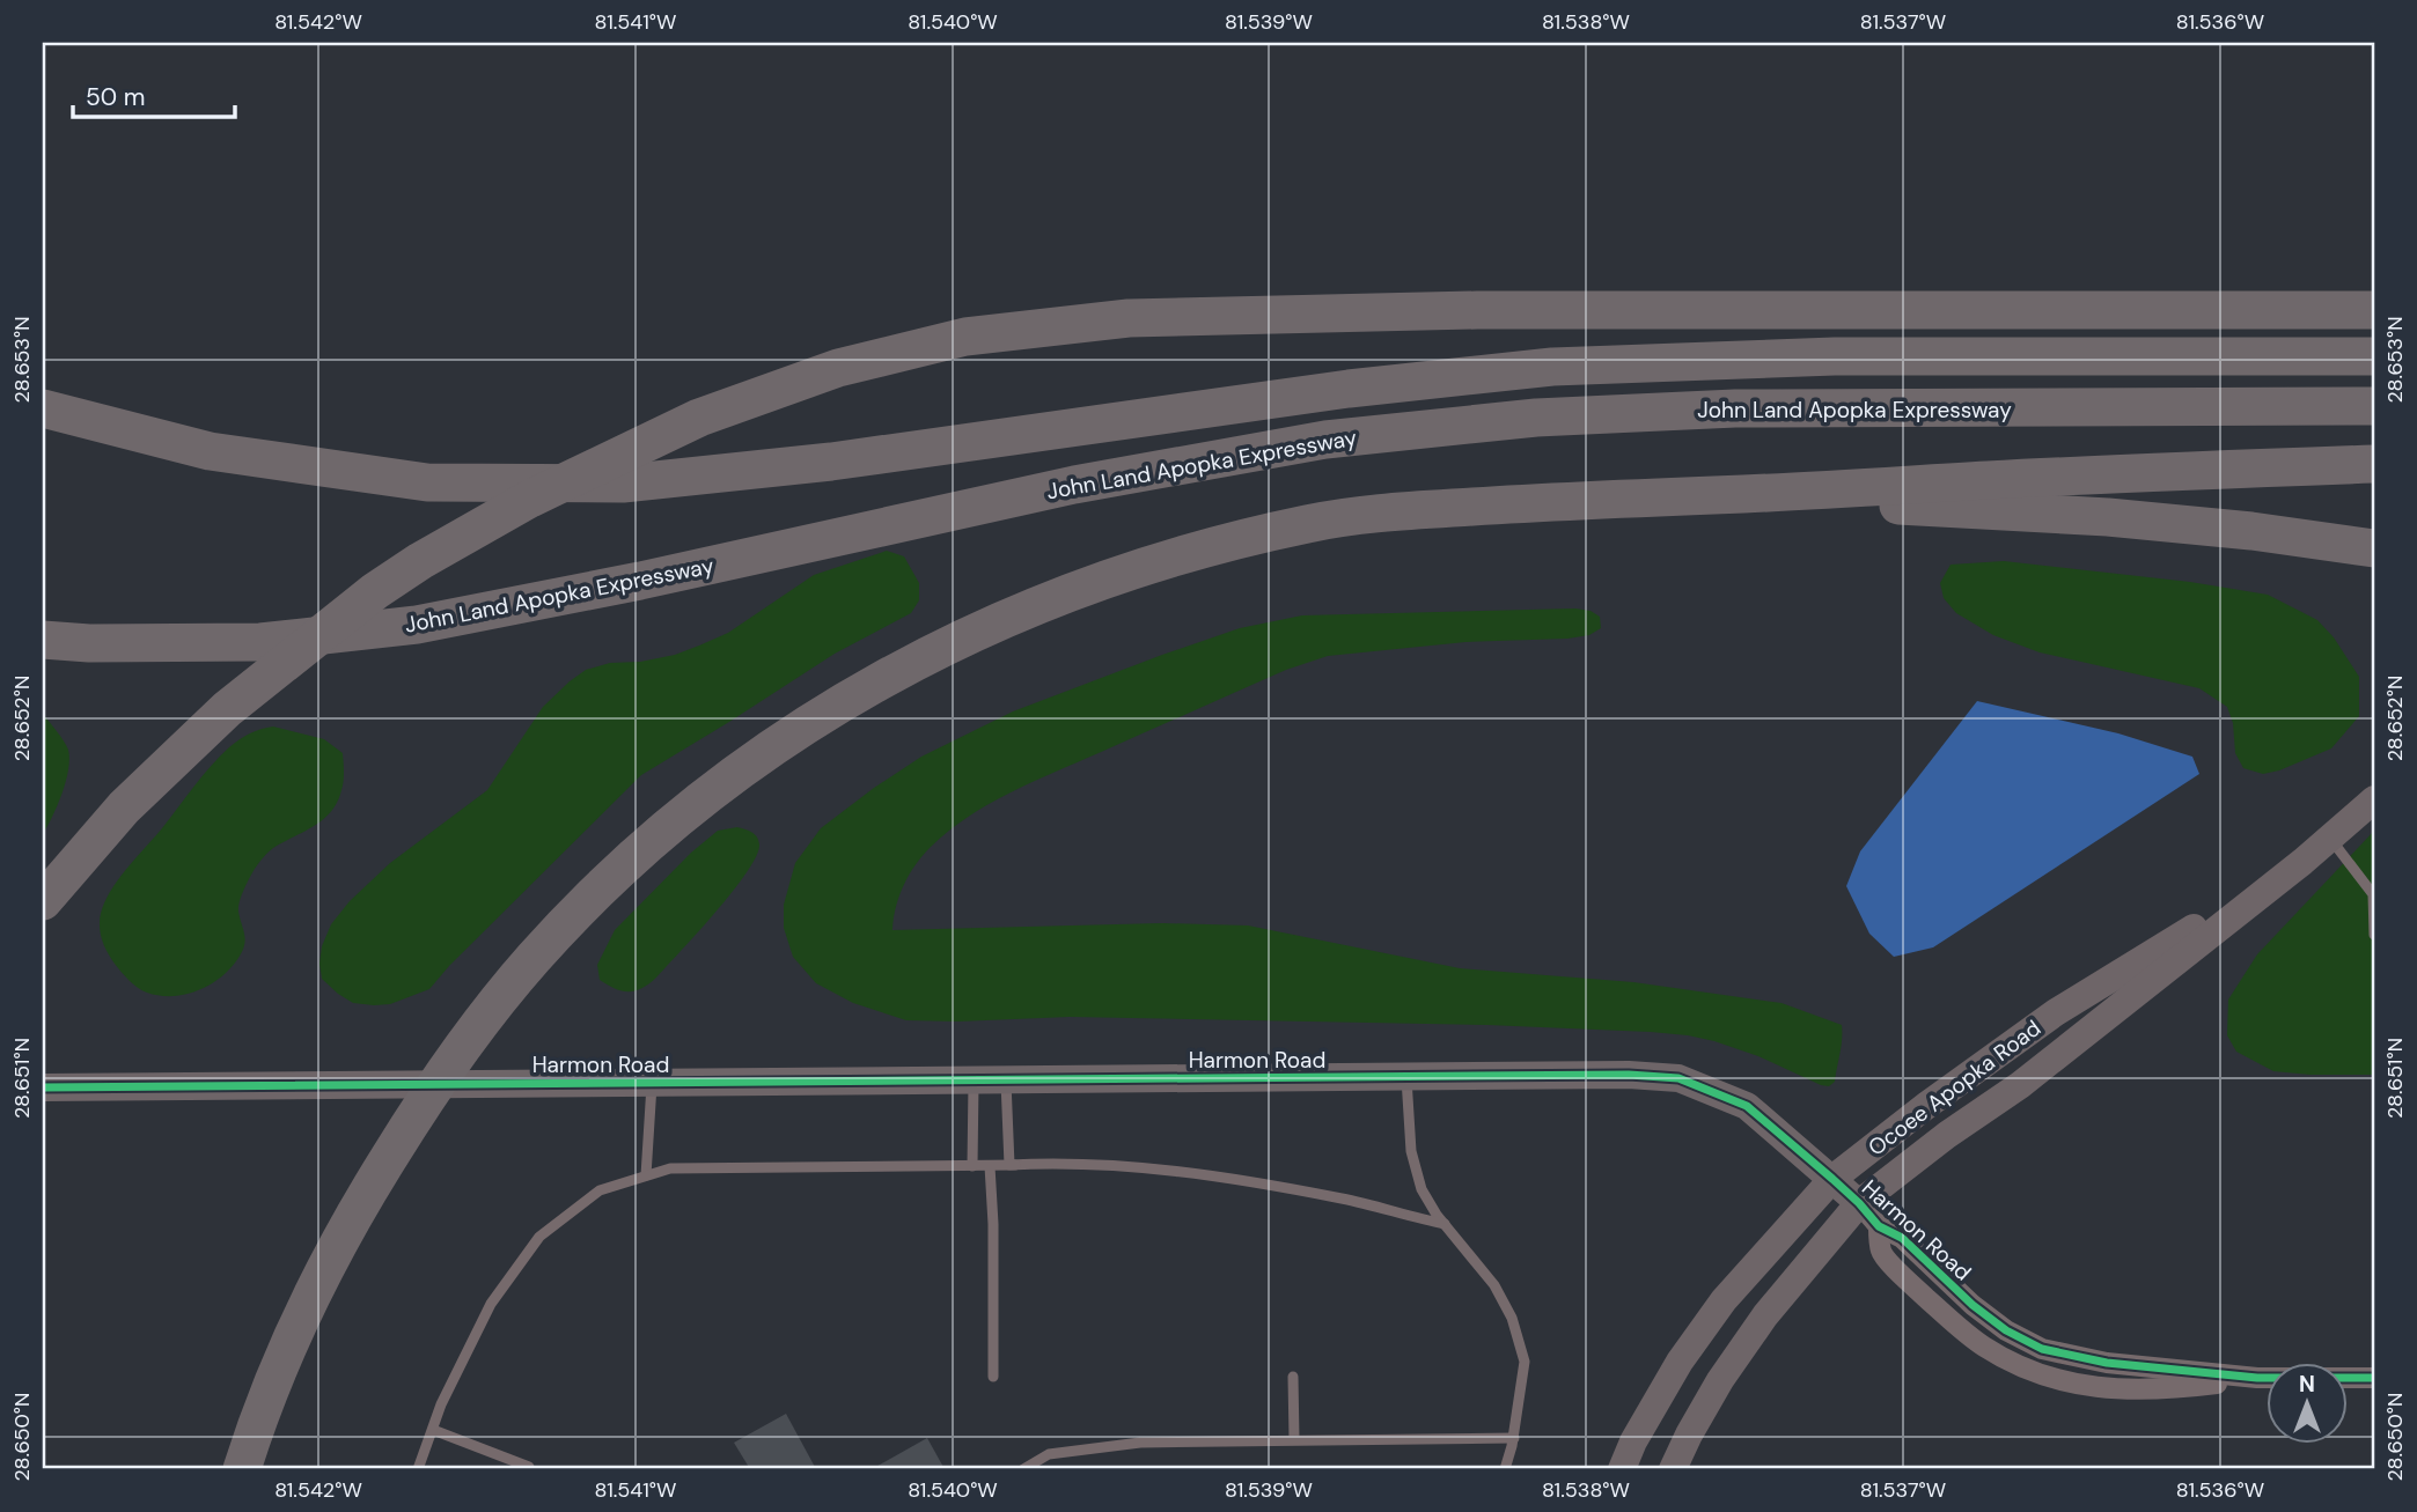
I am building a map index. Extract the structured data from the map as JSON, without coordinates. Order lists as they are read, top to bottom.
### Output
{
  "streets": {
    "highway": ["John Land Apopka Expressway"],
    "main road": ["Harmon Road", "Ocoee Apopka Road"]
  },
  "crossings": [
    ["Harmon Road", "Ocoee Apopka Road"]
  ],
  "scale_bar": "50 m",
  "north": "top",
  "coordinates": [
    "81.542°W",
    "81.541°W",
    "81.540°W",
    "81.539°W",
    "81.538°W",
    "81.537°W",
    "81.536°W",
    "28.653°N",
    "28.652°N",
    "28.651°N",
    "28.650°N"
  ]
}
